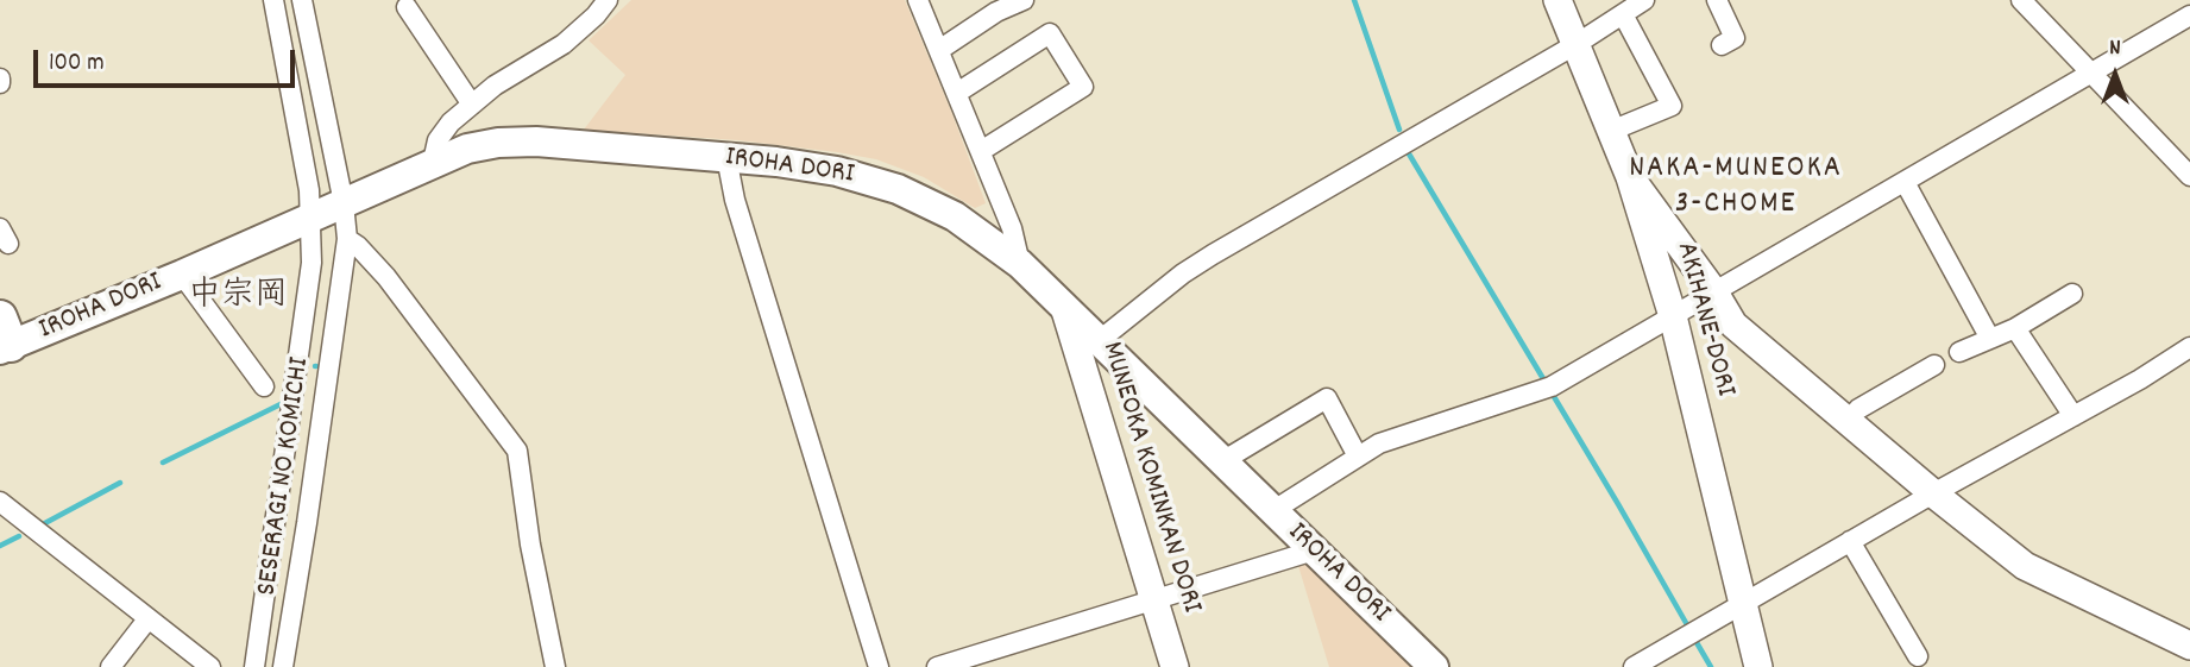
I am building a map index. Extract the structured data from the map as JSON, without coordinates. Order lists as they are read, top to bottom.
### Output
{
  "streets": {
    "main road": ["IROHA DORI"],
    "street": ["AKIHANE-DORI", "SESERAGI NO KOMICHI", "MUNEOKA KOMINKAN DORI"]
  },
  "crossings": [
    ["IROHA DORI", "SESERAGI NO KOMICHI"],
    ["IROHA DORI", "MUNEOKA KOMINKAN DORI"]
  ],
  "districts": ["NAKA-MUNEOKA 3-CHOME", "中宗岡"],
  "scale_bar": "100 m",
  "north": "top"
}
